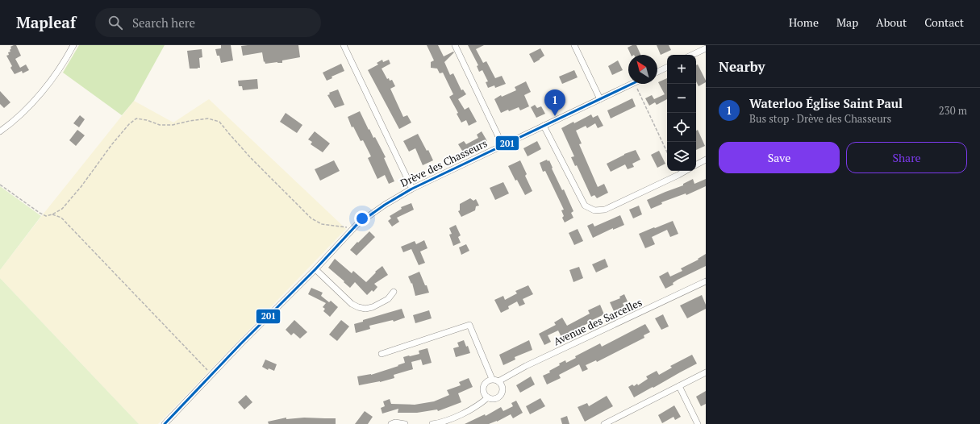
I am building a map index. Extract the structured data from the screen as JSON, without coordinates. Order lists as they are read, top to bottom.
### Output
{
  "streets": {
    "street": ["Drève des Chasseurs", "Avenue des Sarcelles"]
  },
  "lines": ["transit line 201"],
  "north": "top left",
  "page": {
    "header": "Mapleaf",
    "search": "Search here",
    "nav": [
      "Home",
      "Map",
      "About",
      "Contact"
    ],
    "heading": "Nearby",
    "map_buttons": ["+", "−"],
    "list": [
      {
        "mark": "1",
        "name": "Waterloo Église Saint Paul",
        "note": "Bus stop · Drève des Chasseurs",
        "value": "230 m"
      }
    ],
    "pins": "1",
    "buttons": ["Save", "Share"]
  }
}
